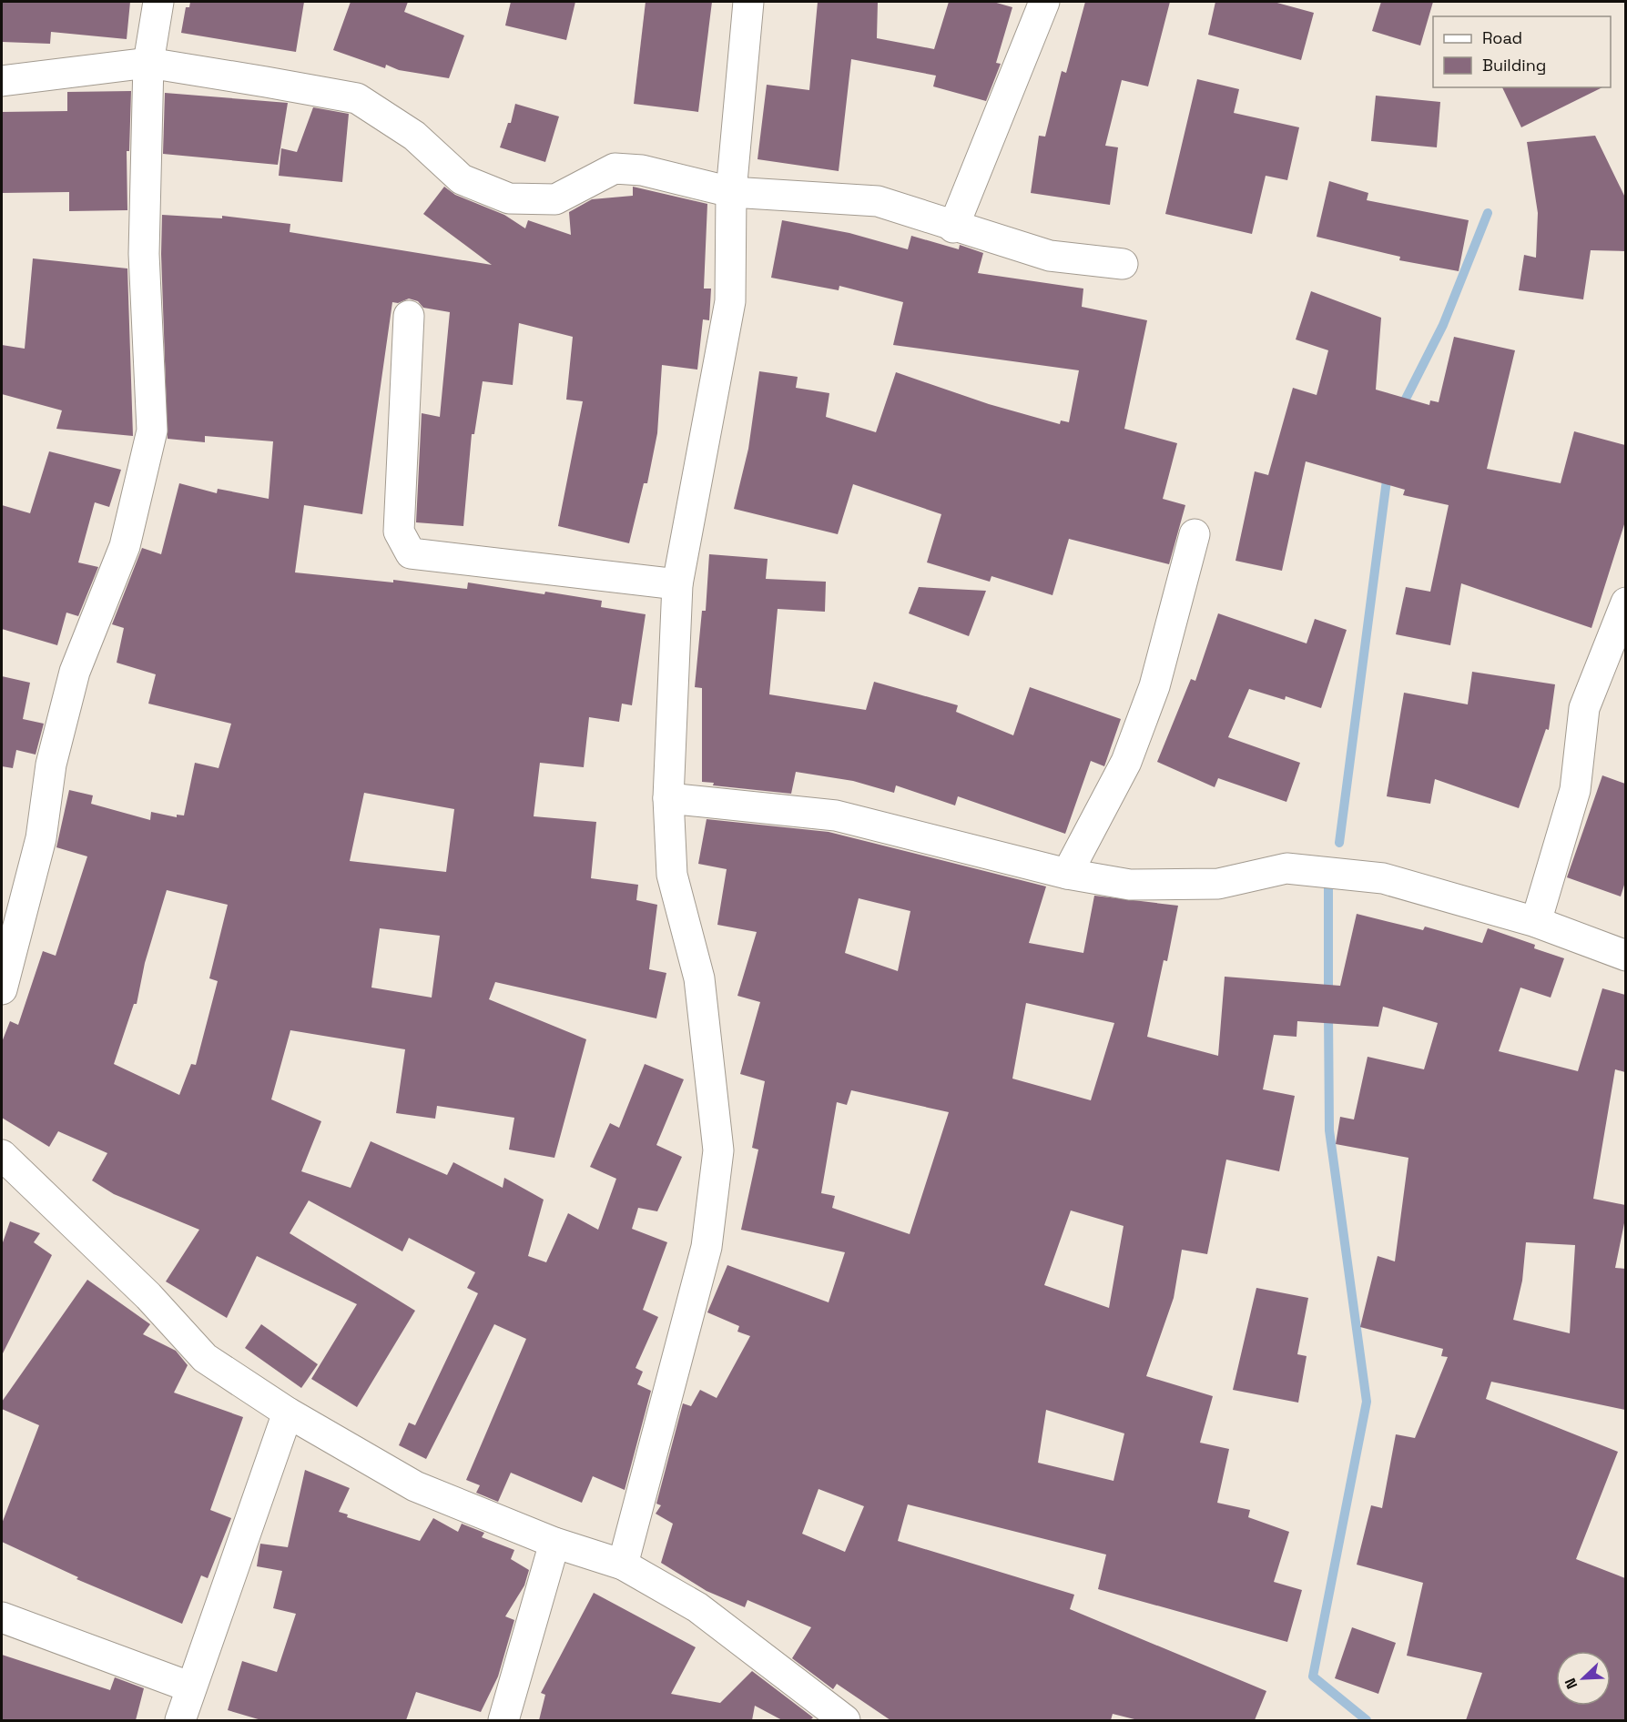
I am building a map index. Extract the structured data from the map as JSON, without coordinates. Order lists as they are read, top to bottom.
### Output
{
  "legend": ["Road", "Building"],
  "north": "bottom left"
}
